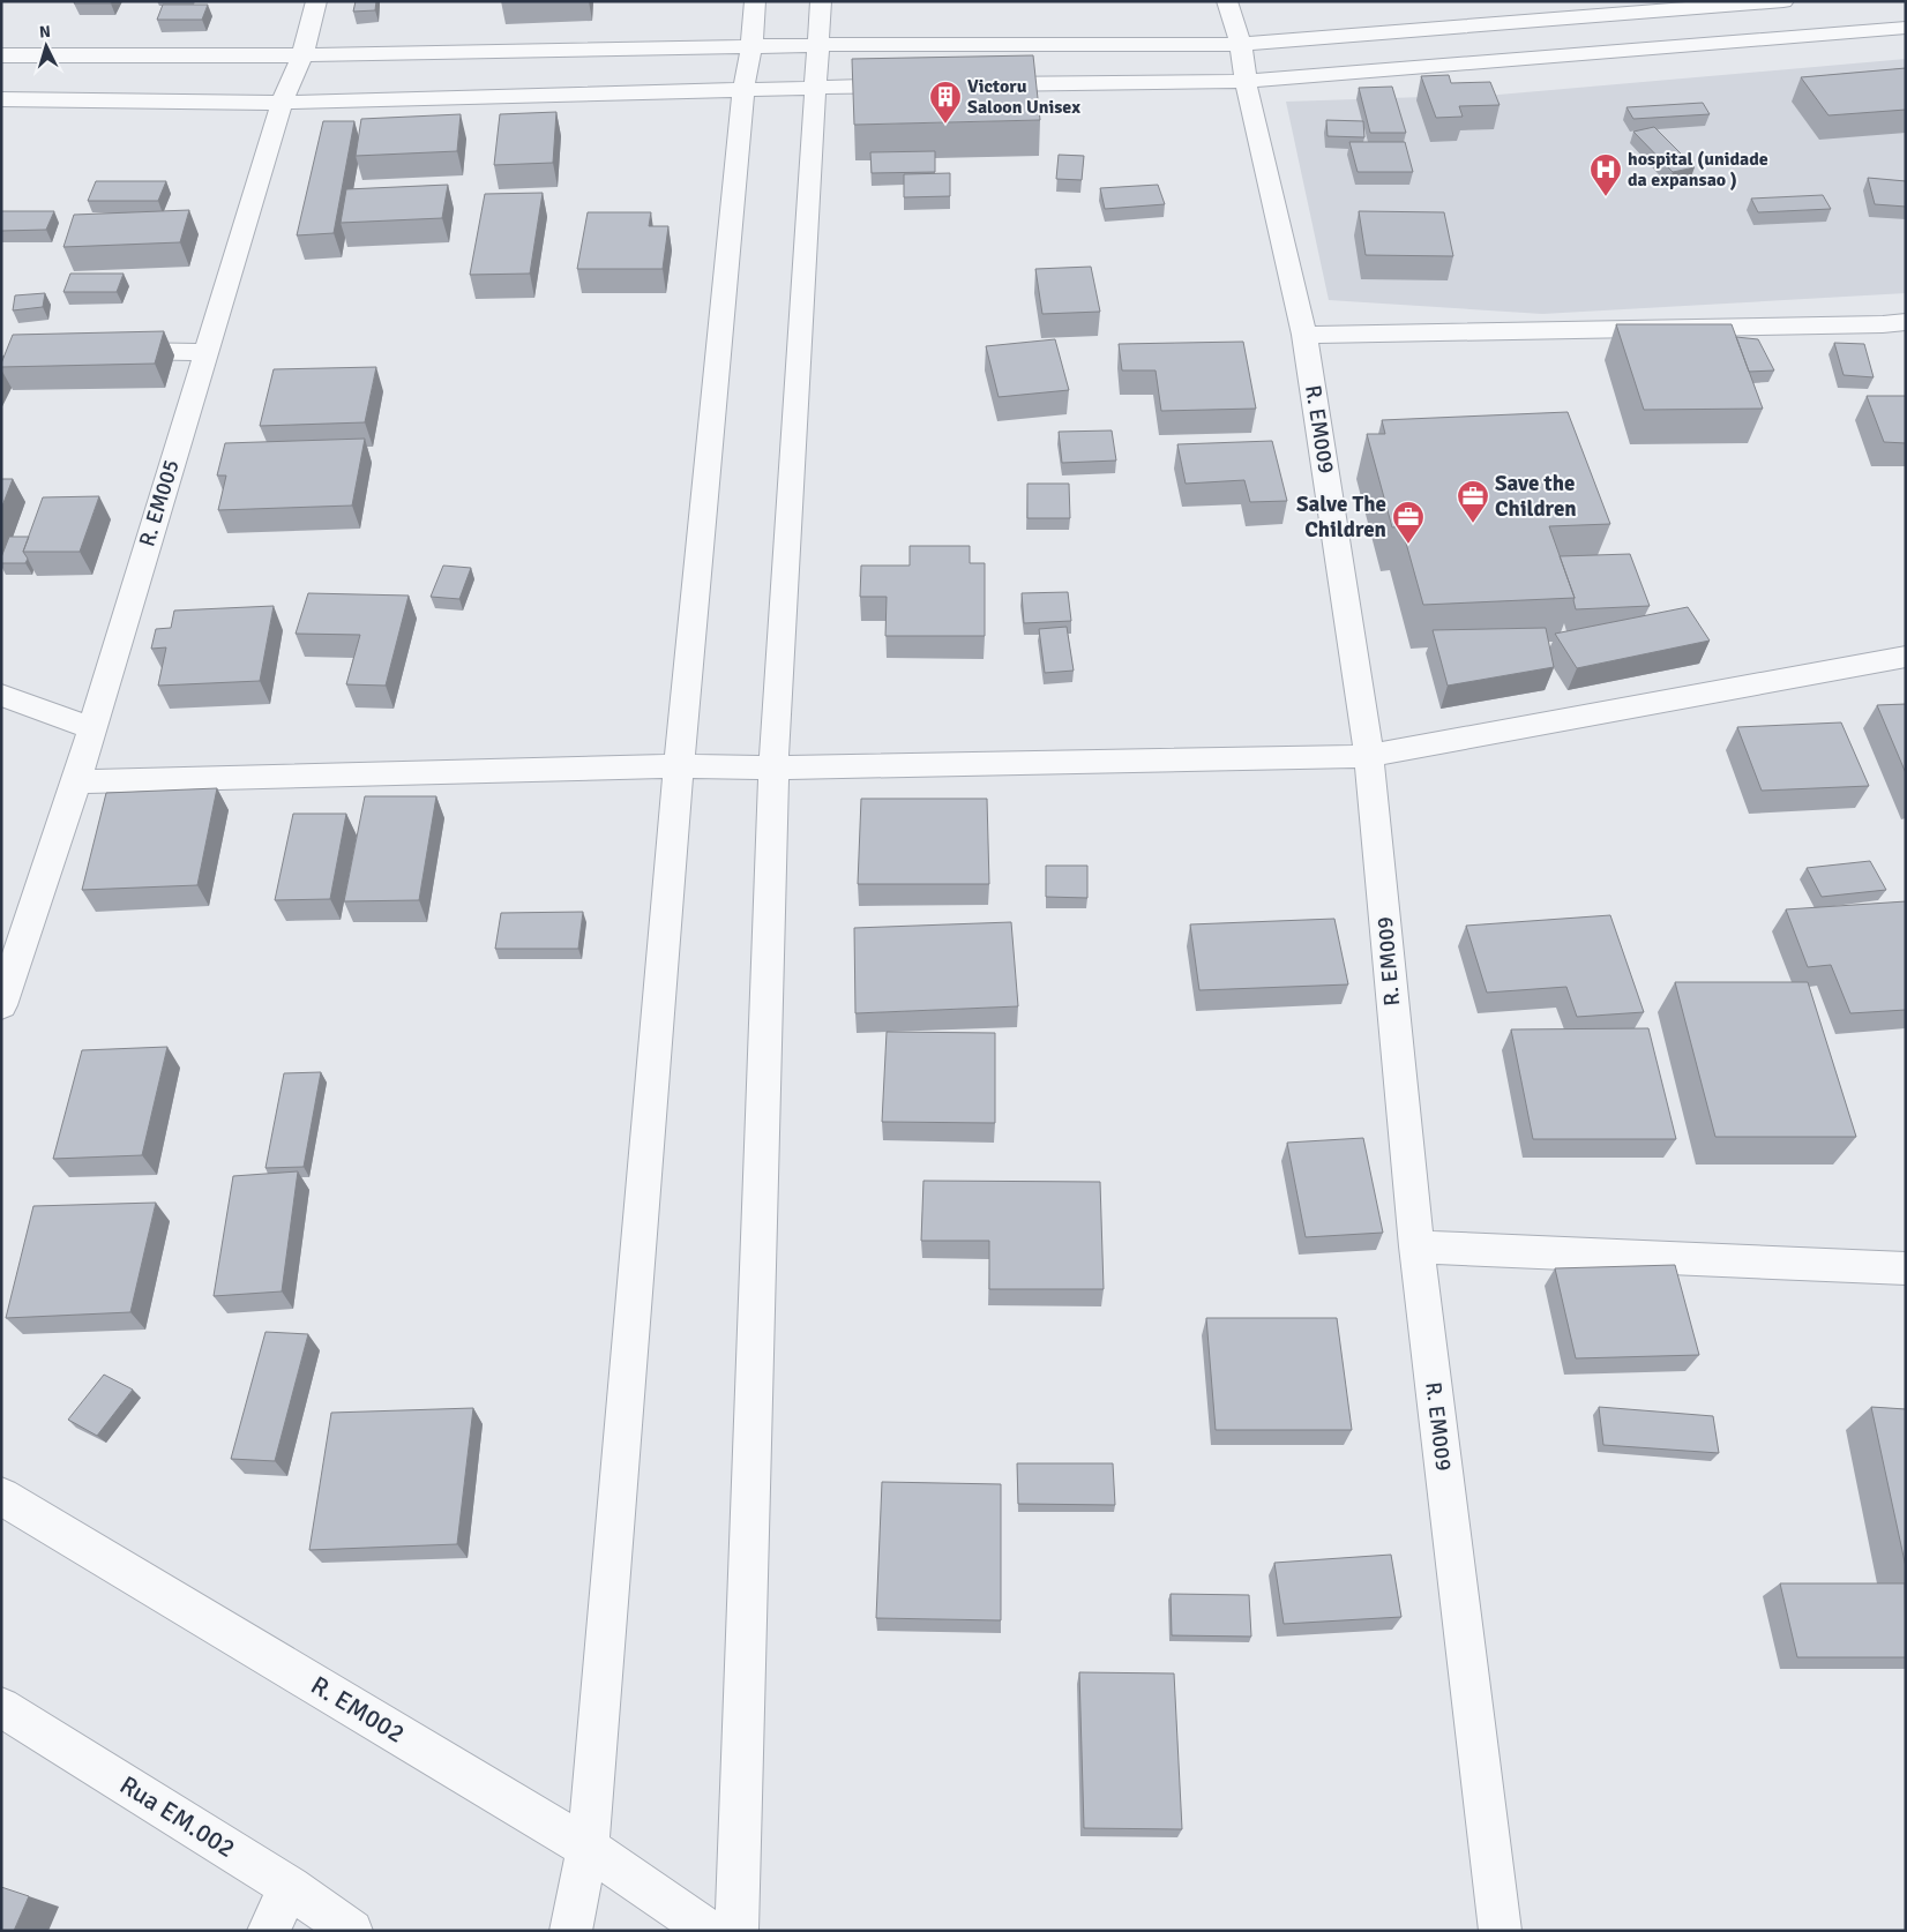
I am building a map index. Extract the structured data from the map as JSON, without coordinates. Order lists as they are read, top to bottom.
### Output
{
  "streets": {
    "street": [
      "R. EM009",
      "R. EM005",
      "R. EM002",
      "Rua EM.002"
    ]
  },
  "places": {
    "building": ["Victoru Saloon Unisex"],
    "hospital": ["hospital (unidade da expansao )"],
    "office": ["Save the Children", "Salve The Children"]
  },
  "north": "top"
}
